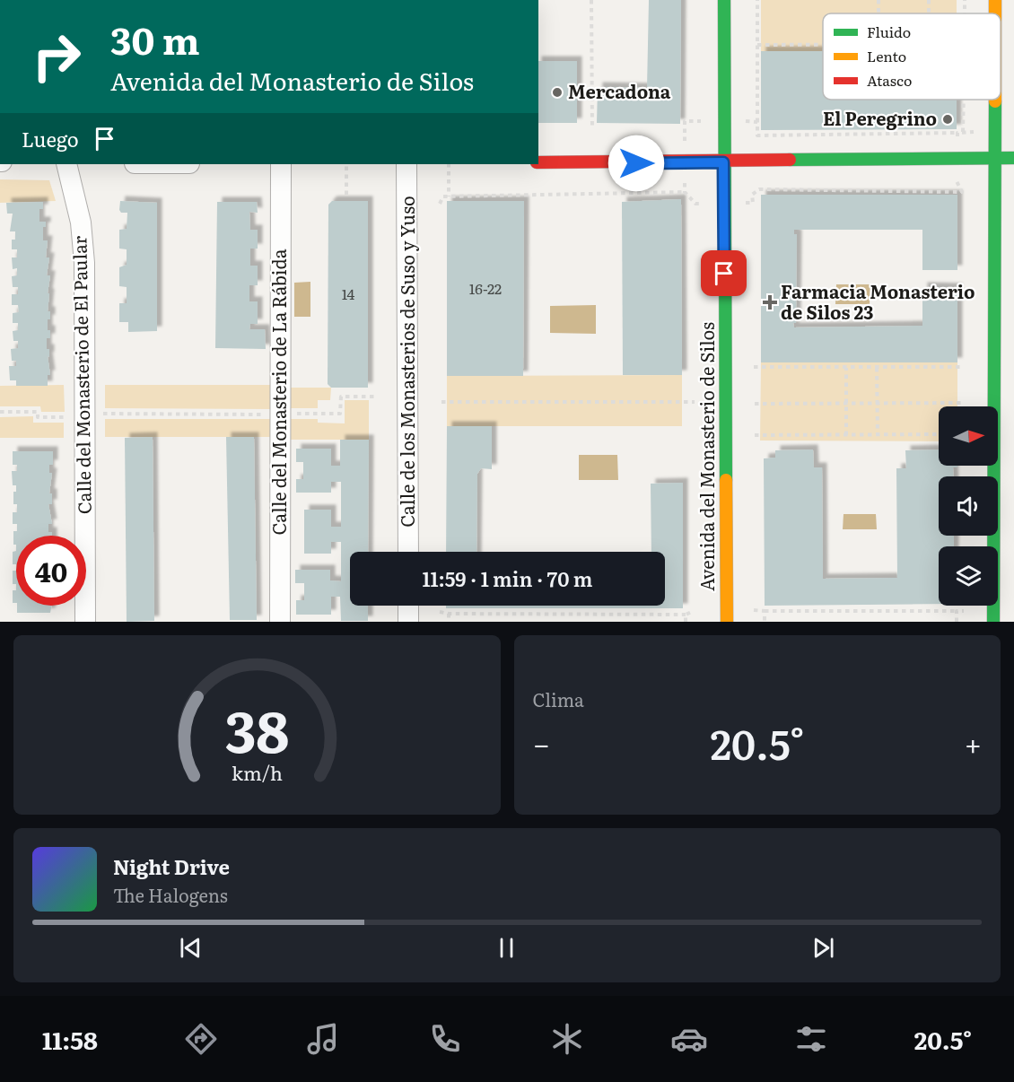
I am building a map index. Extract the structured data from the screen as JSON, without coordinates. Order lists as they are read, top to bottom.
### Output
{
  "streets": {
    "street": [
      "Calle de los Monasterios de Suso y Yuso",
      "Calle del Monasterio de El Paular",
      "Calle del Monasterio de La Rábida",
      "Avenida del Monasterio de Silos"
    ]
  },
  "places": {
    "other": ["Mercadona", "El Peregrino"],
    "health": ["Farmacia Monasterio de Silos 23"]
  },
  "house_numbers": ["16-22", "14"],
  "legend": ["Fluido", "Lento", "Atasco"],
  "north": "right",
  "page": {
    "turn": ["30 m", "Avenida del Monasterio de Silos"],
    "then": "Luego",
    "limit": "40",
    "trip": "11:59 · 1 min · 70 m",
    "tile": "Clima",
    "heat": ["−", "20.5°", "+"],
    "song": ["Night Drive", "The Halogens"],
    "tabs": ["11:58", "20.5°"],
    "gauge": ["38", "km/h"]
  }
}
